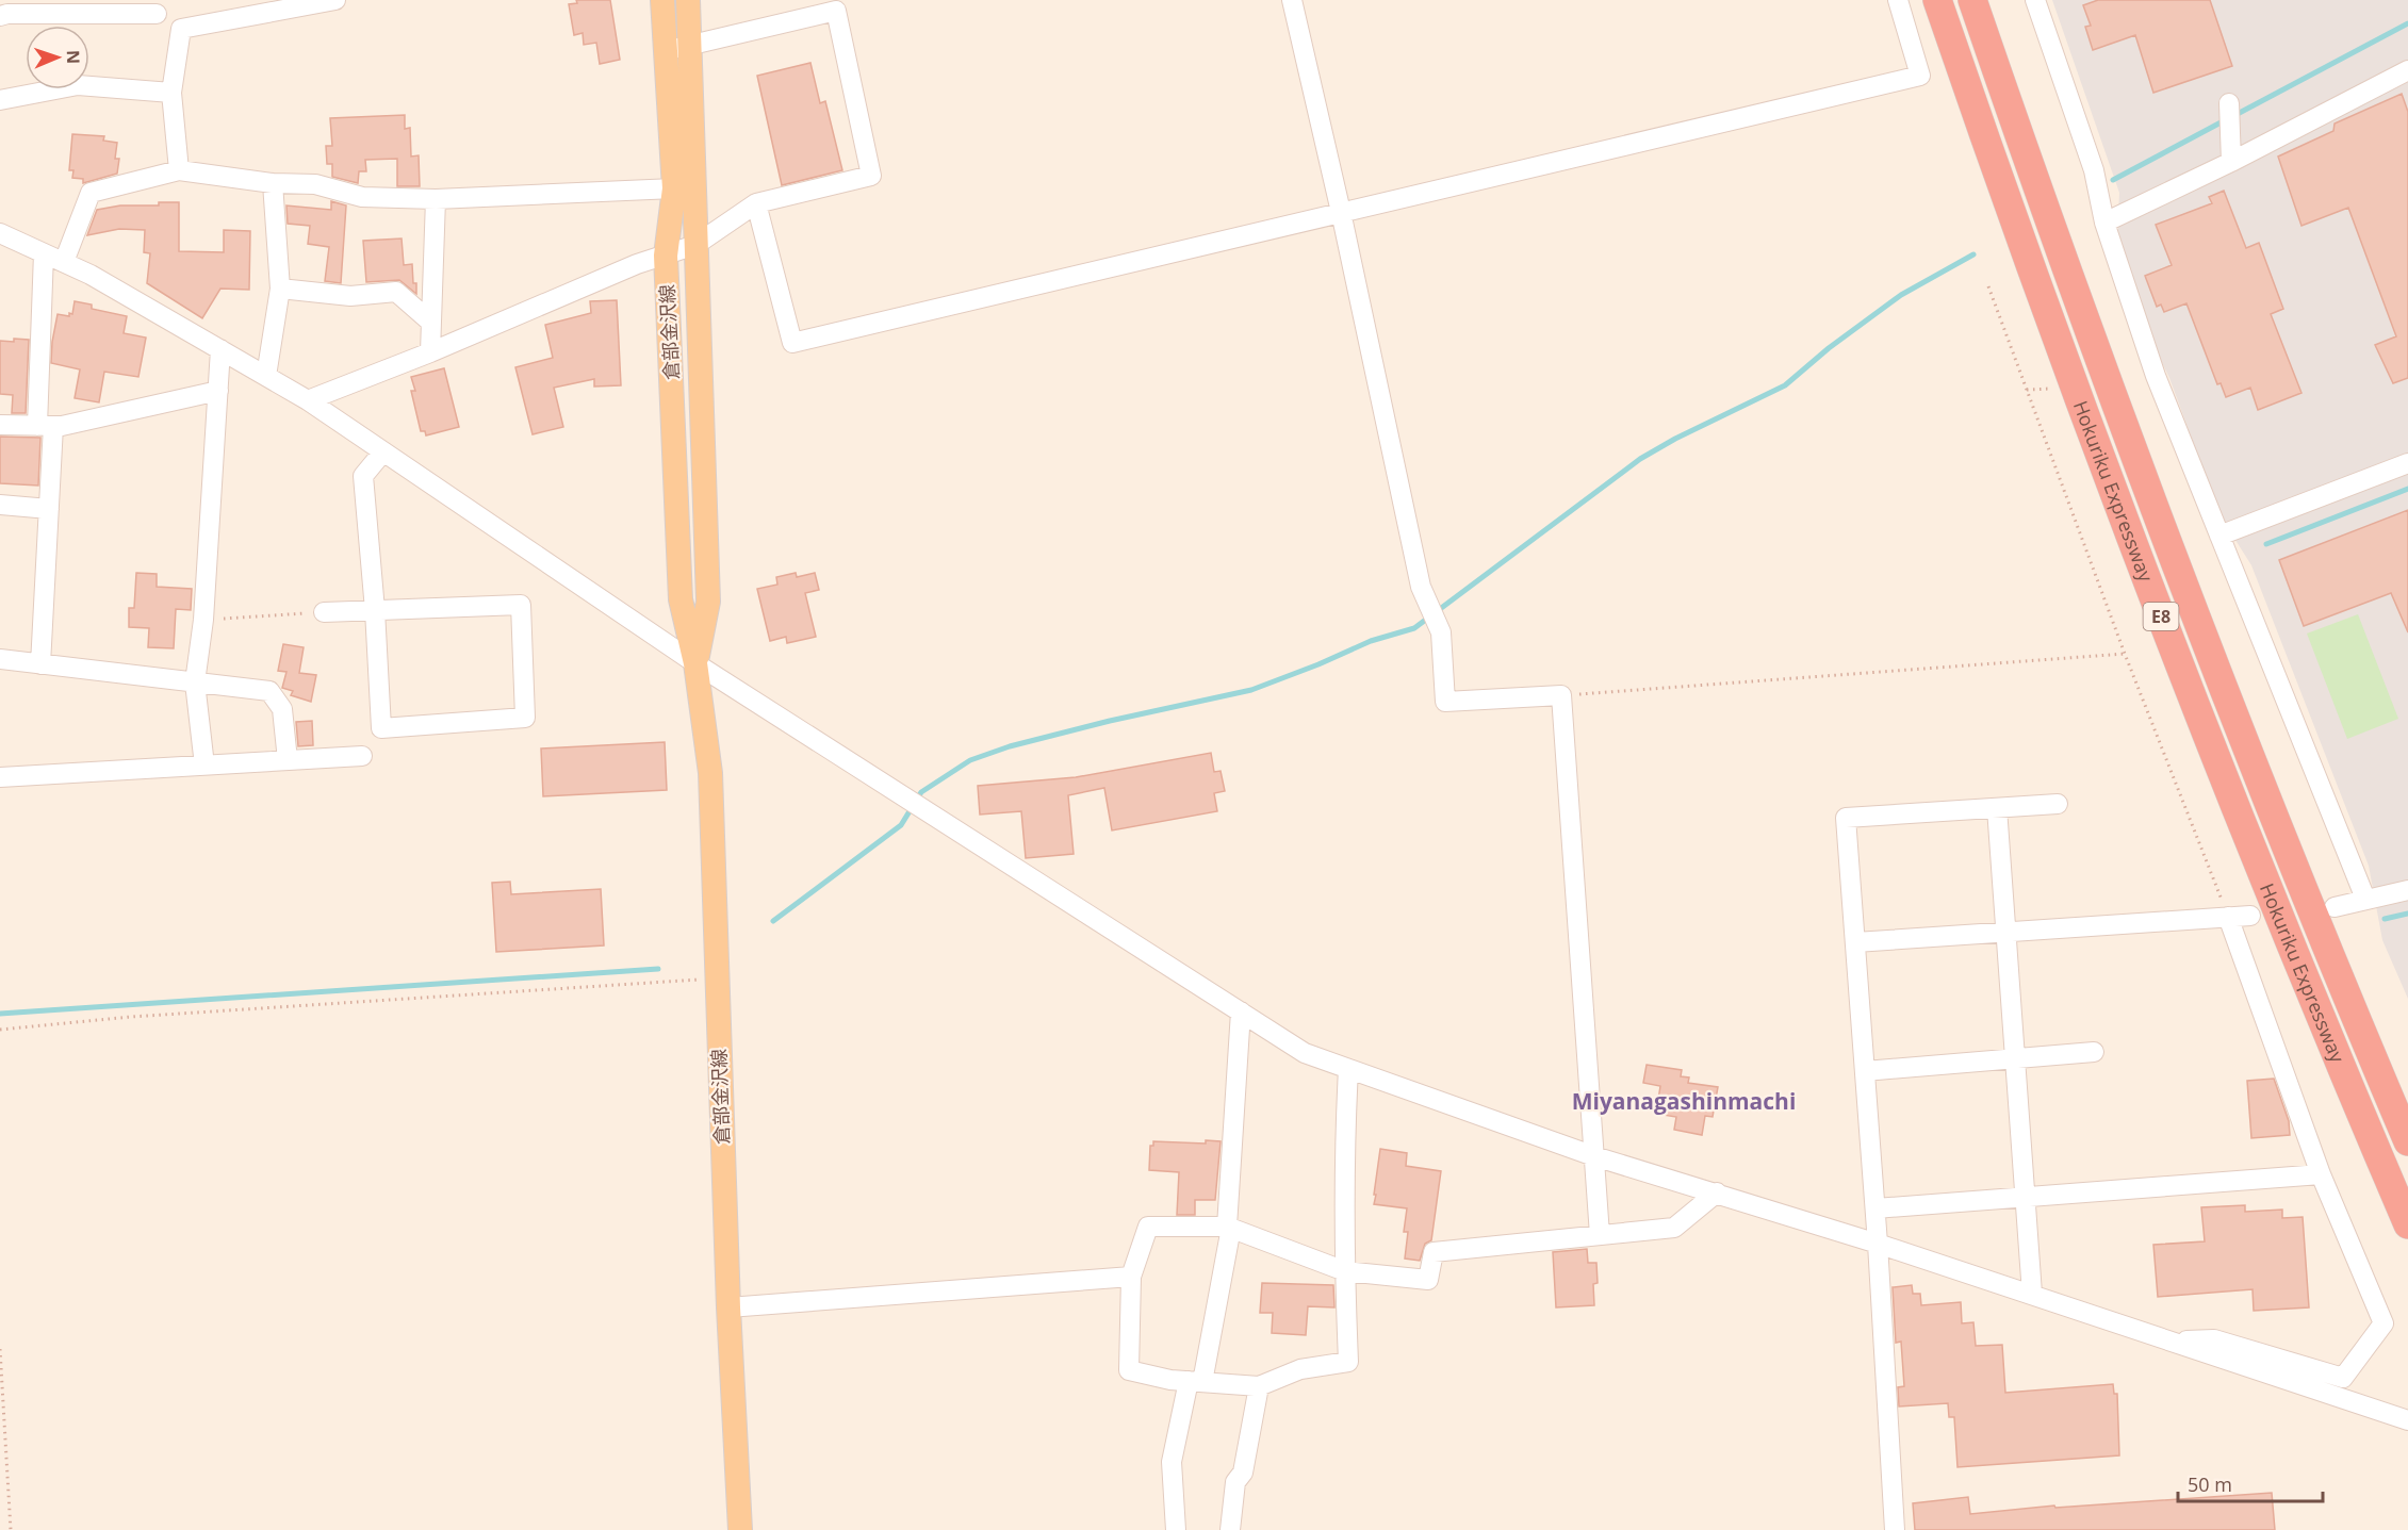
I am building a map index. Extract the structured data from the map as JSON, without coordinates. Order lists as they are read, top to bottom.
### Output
{
  "streets": {
    "highway": ["Hokuriku Expressway", "E8"],
    "main road": ["倉部金沢線"]
  },
  "districts": ["Miyanagashinmachi"],
  "scale_bar": "50 m",
  "north": "right"
}
